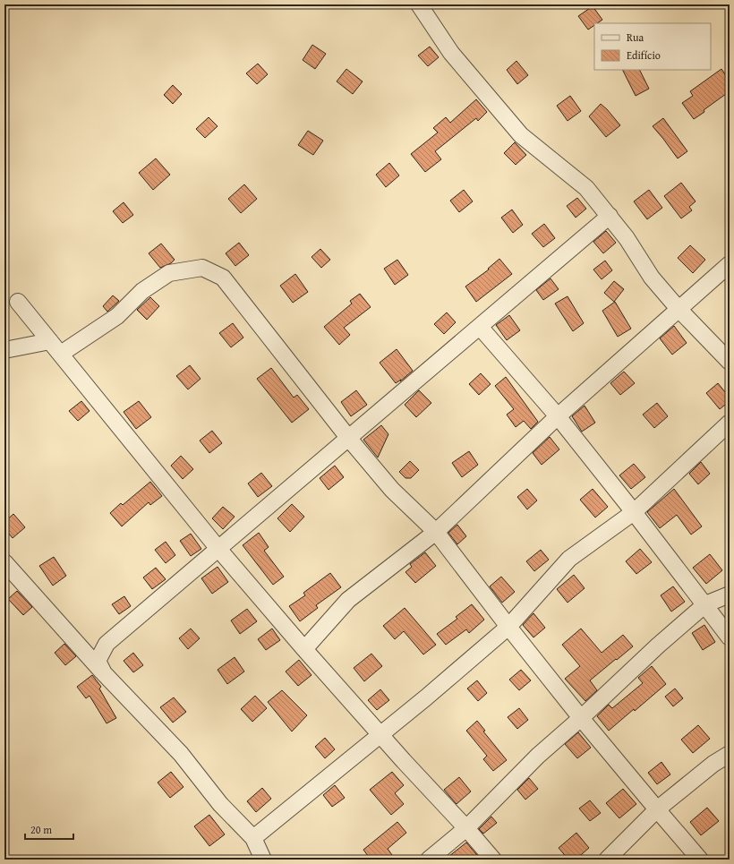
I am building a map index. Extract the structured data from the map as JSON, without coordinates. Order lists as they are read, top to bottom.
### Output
{
  "legend": ["Rua", "Edifício"],
  "scale_bar": "20 m"
}
